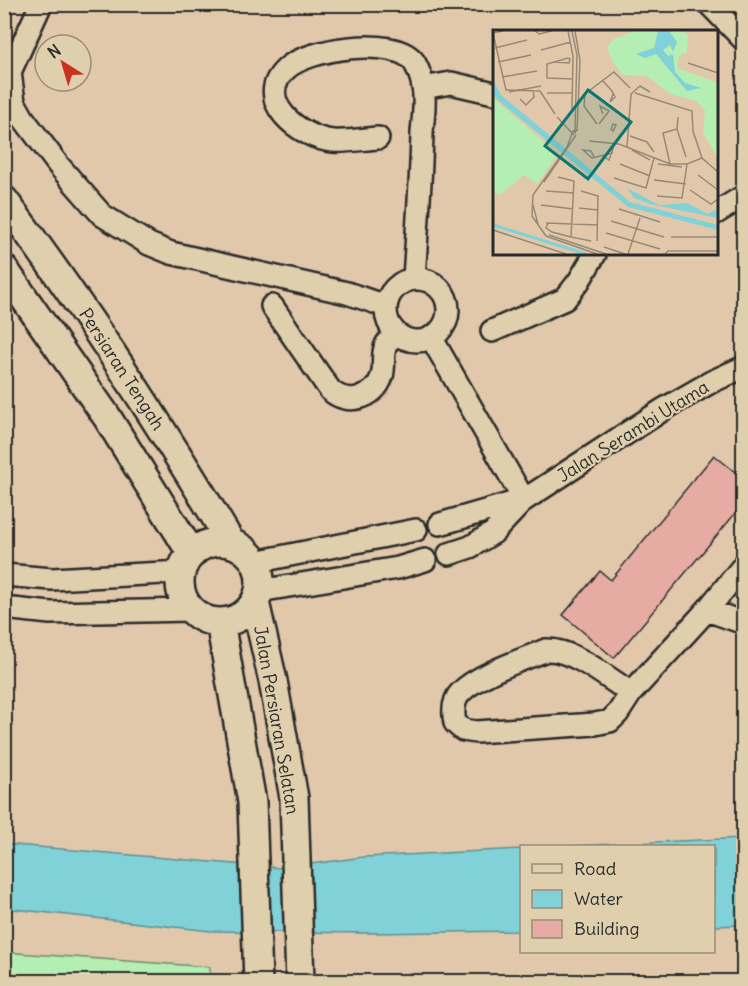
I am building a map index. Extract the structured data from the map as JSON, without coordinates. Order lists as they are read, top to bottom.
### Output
{
  "streets": {
    "street": ["Persiaran Tengah", "Jalan Serambi Utama", "Jalan Persiaran Selatan"]
  },
  "crossings": [
    ["Persiaran Tengah", "Jalan Persiaran Selatan"]
  ],
  "legend": ["Road", "Water", "Building"],
  "north": "top left"
}
